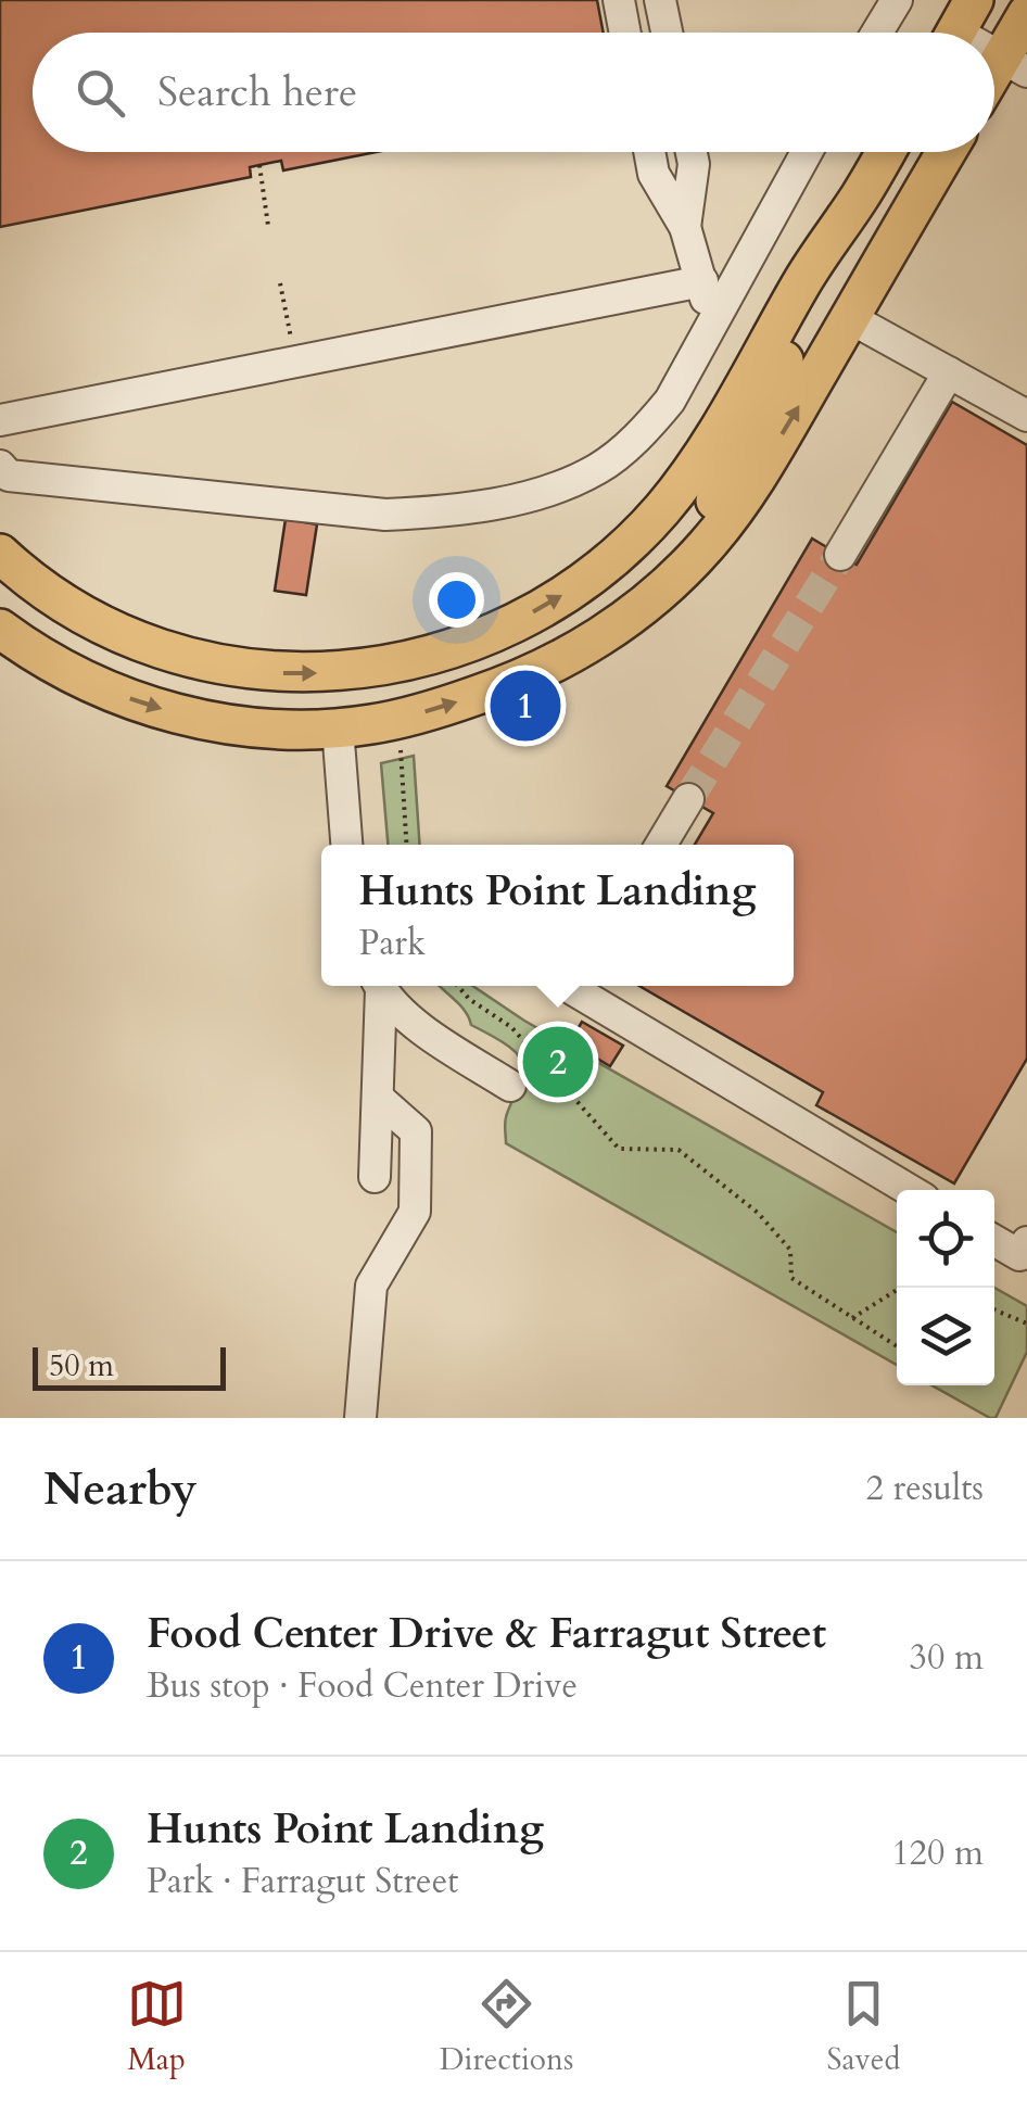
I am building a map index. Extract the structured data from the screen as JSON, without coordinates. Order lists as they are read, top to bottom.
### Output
{
  "scale_bar": "50 m",
  "page": {
    "search": "Search here",
    "pins": ["1", "2"],
    "popup": ["Hunts Point Landing", "Park"],
    "scale": "50 m",
    "heading": ["Nearby", "2 results"],
    "list": [
      {
        "mark": "1",
        "name": "Food Center Drive & Farragut Street",
        "note": "Bus stop · Food Center Drive",
        "value": "30 m"
      },
      {
        "mark": "2",
        "name": "Hunts Point Landing",
        "note": "Park · Farragut Street",
        "value": "120 m"
      }
    ],
    "nav": ["Map", "Directions", "Saved"]
  }
}
